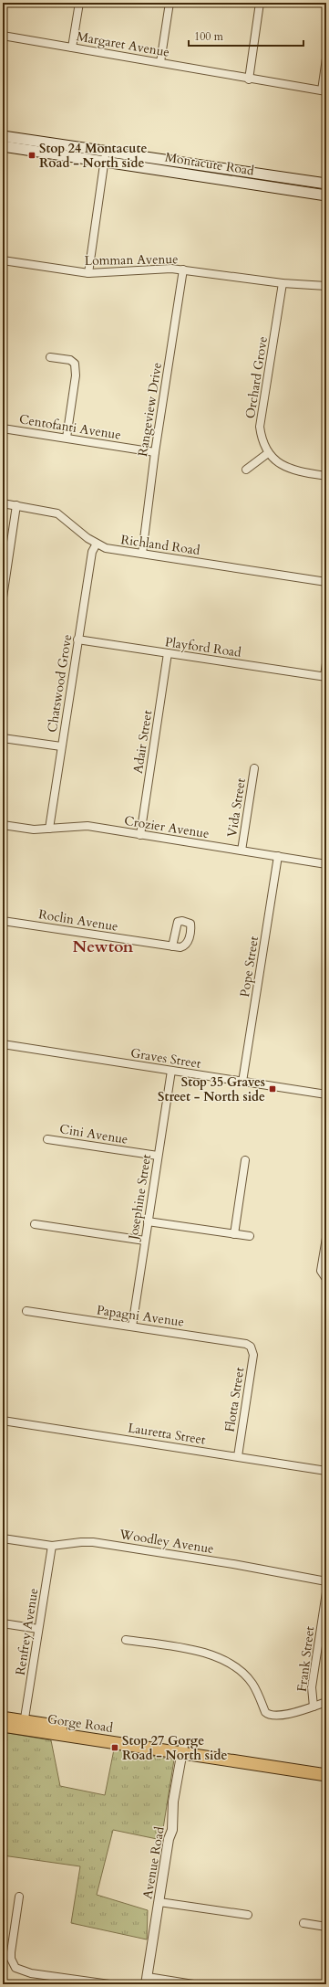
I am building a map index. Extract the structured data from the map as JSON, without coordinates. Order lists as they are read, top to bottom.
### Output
{
  "streets": {
    "main road": ["Montacute Road", "Gorge Road"],
    "street": [
      "Margaret Avenue",
      "Lomman Avenue",
      "Orchard Grove",
      "Rangeview Drive",
      "Centofanti Avenue",
      "Richland Road",
      "Playford Road",
      "Chatswood Grove",
      "Adair Street",
      "Vida Street",
      "Crozier Avenue",
      "Roclin Avenue",
      "Pope Street",
      "Graves Street",
      "Cini Avenue",
      "Josephine Street",
      "Papagni Avenue",
      "Flotta Street",
      "Lauretta Street",
      "Woodley Avenue",
      "Renfrey Avenue",
      "Frank Street",
      "Avenue Road"
    ]
  },
  "crossings": [
    ["Lomman Avenue", "Orchard Grove"],
    ["Lomman Avenue", "Rangeview Drive"],
    ["Rangeview Drive", "Centofanti Avenue"],
    ["Rangeview Drive", "Richland Road"],
    ["Richland Road", "Chatswood Grove"],
    ["Playford Road", "Chatswood Grove"],
    ["Playford Road", "Adair Street"],
    ["Chatswood Grove", "Crozier Avenue"],
    ["Adair Street", "Crozier Avenue"],
    ["Vida Street", "Crozier Avenue"],
    ["Crozier Avenue", "Pope Street"],
    ["Pope Street", "Graves Street"],
    ["Graves Street", "Josephine Street"],
    ["Cini Avenue", "Josephine Street"],
    ["Josephine Street", "Papagni Avenue"],
    ["Papagni Avenue", "Flotta Street"],
    ["Flotta Street", "Lauretta Street"],
    ["Woodley Avenue", "Renfrey Avenue"],
    ["Renfrey Avenue", "Gorge Road"],
    ["Gorge Road", "Avenue Road"]
  ],
  "districts": ["Newton"],
  "places": {
    "transit": ["Stop 24 Montacute Road - North side", "Stop 35 Graves Street - North side", "Stop 27 Gorge Road - North side"]
  },
  "scale_bar": "100 m"
}
